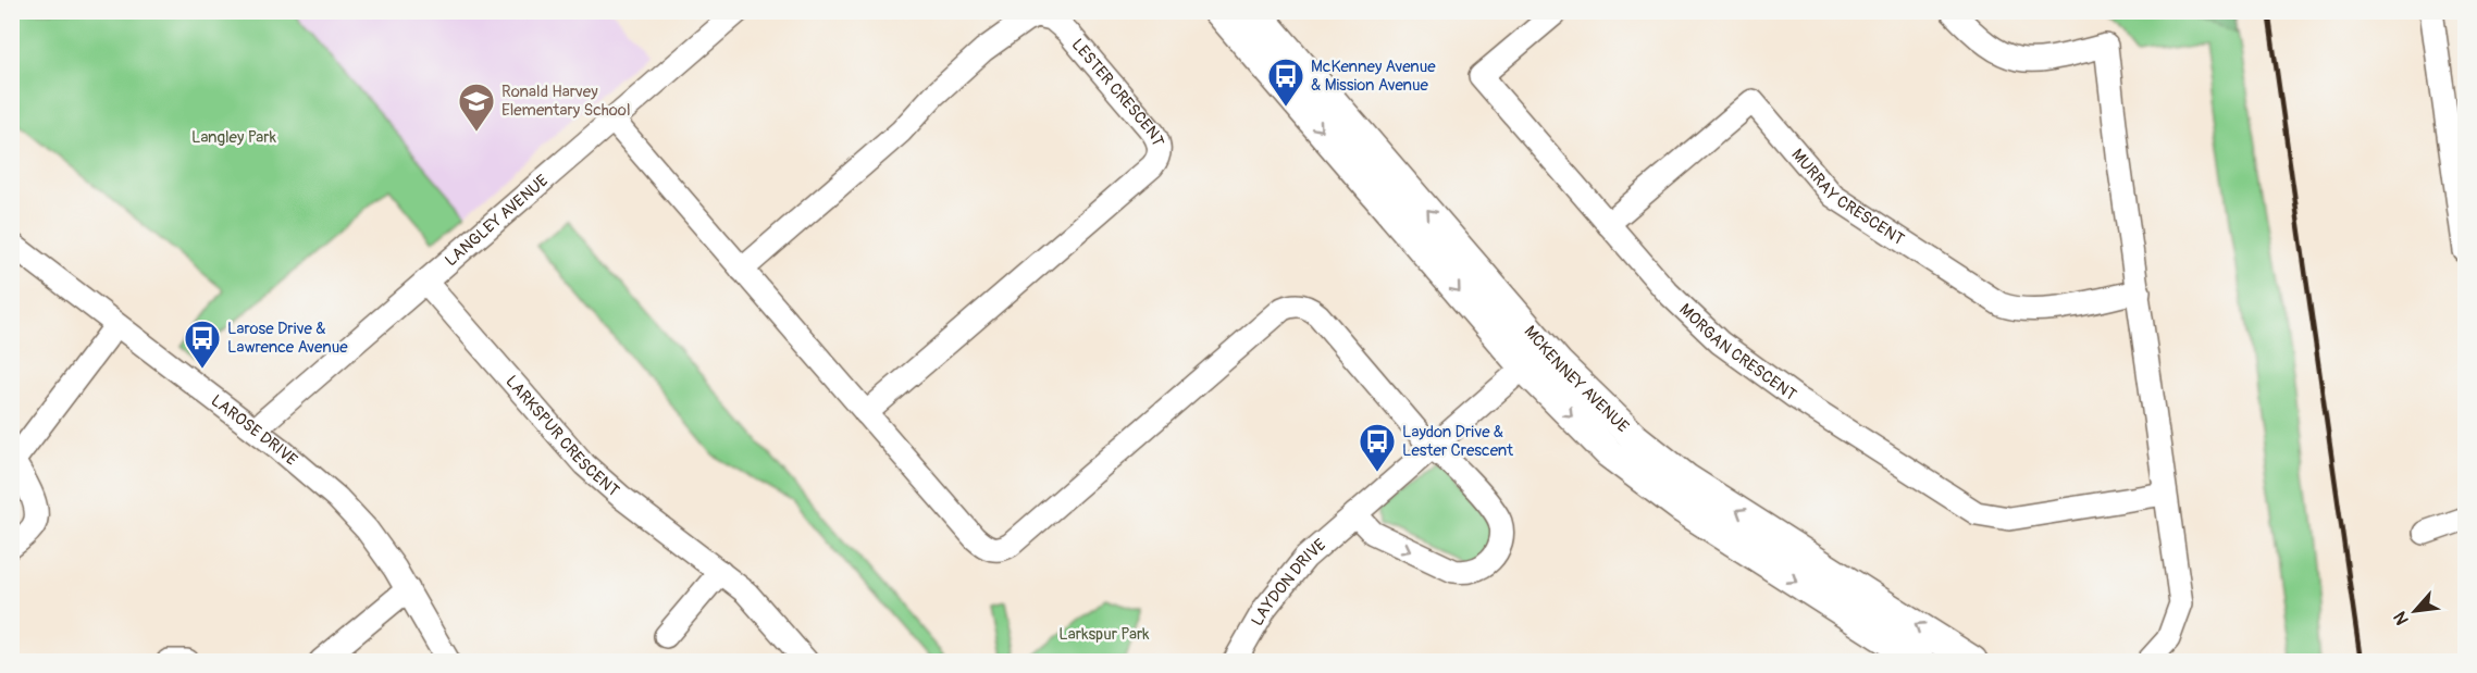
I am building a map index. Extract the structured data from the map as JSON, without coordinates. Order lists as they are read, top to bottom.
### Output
{
  "streets": {
    "main road": ["MCKENNEY AVENUE"],
    "street": [
      "LESTER CRESCENT",
      "MURRAY CRESCENT",
      "LANGLEY AVENUE",
      "MORGAN CRESCENT",
      "LAROSE DRIVE",
      "LARKSPUR CRESCENT",
      "LAYDON DRIVE"
    ]
  },
  "crossings": [
    ["MURRAY CRESCENT", "MORGAN CRESCENT"],
    ["LANGLEY AVENUE", "LAROSE DRIVE"],
    ["LANGLEY AVENUE", "LARKSPUR CRESCENT"],
    ["MCKENNEY AVENUE", "LAYDON DRIVE"]
  ],
  "parks": ["Langley Park", "Larkspur Park"],
  "places": {
    "bus stop": ["McKenney Avenue & Mission Avenue", "Larose Drive & Lawrence Avenue", "Laydon Drive & Lester Crescent"],
    "school or university": ["Ronald Harvey Elementary School"]
  },
  "north": "bottom left"
}
